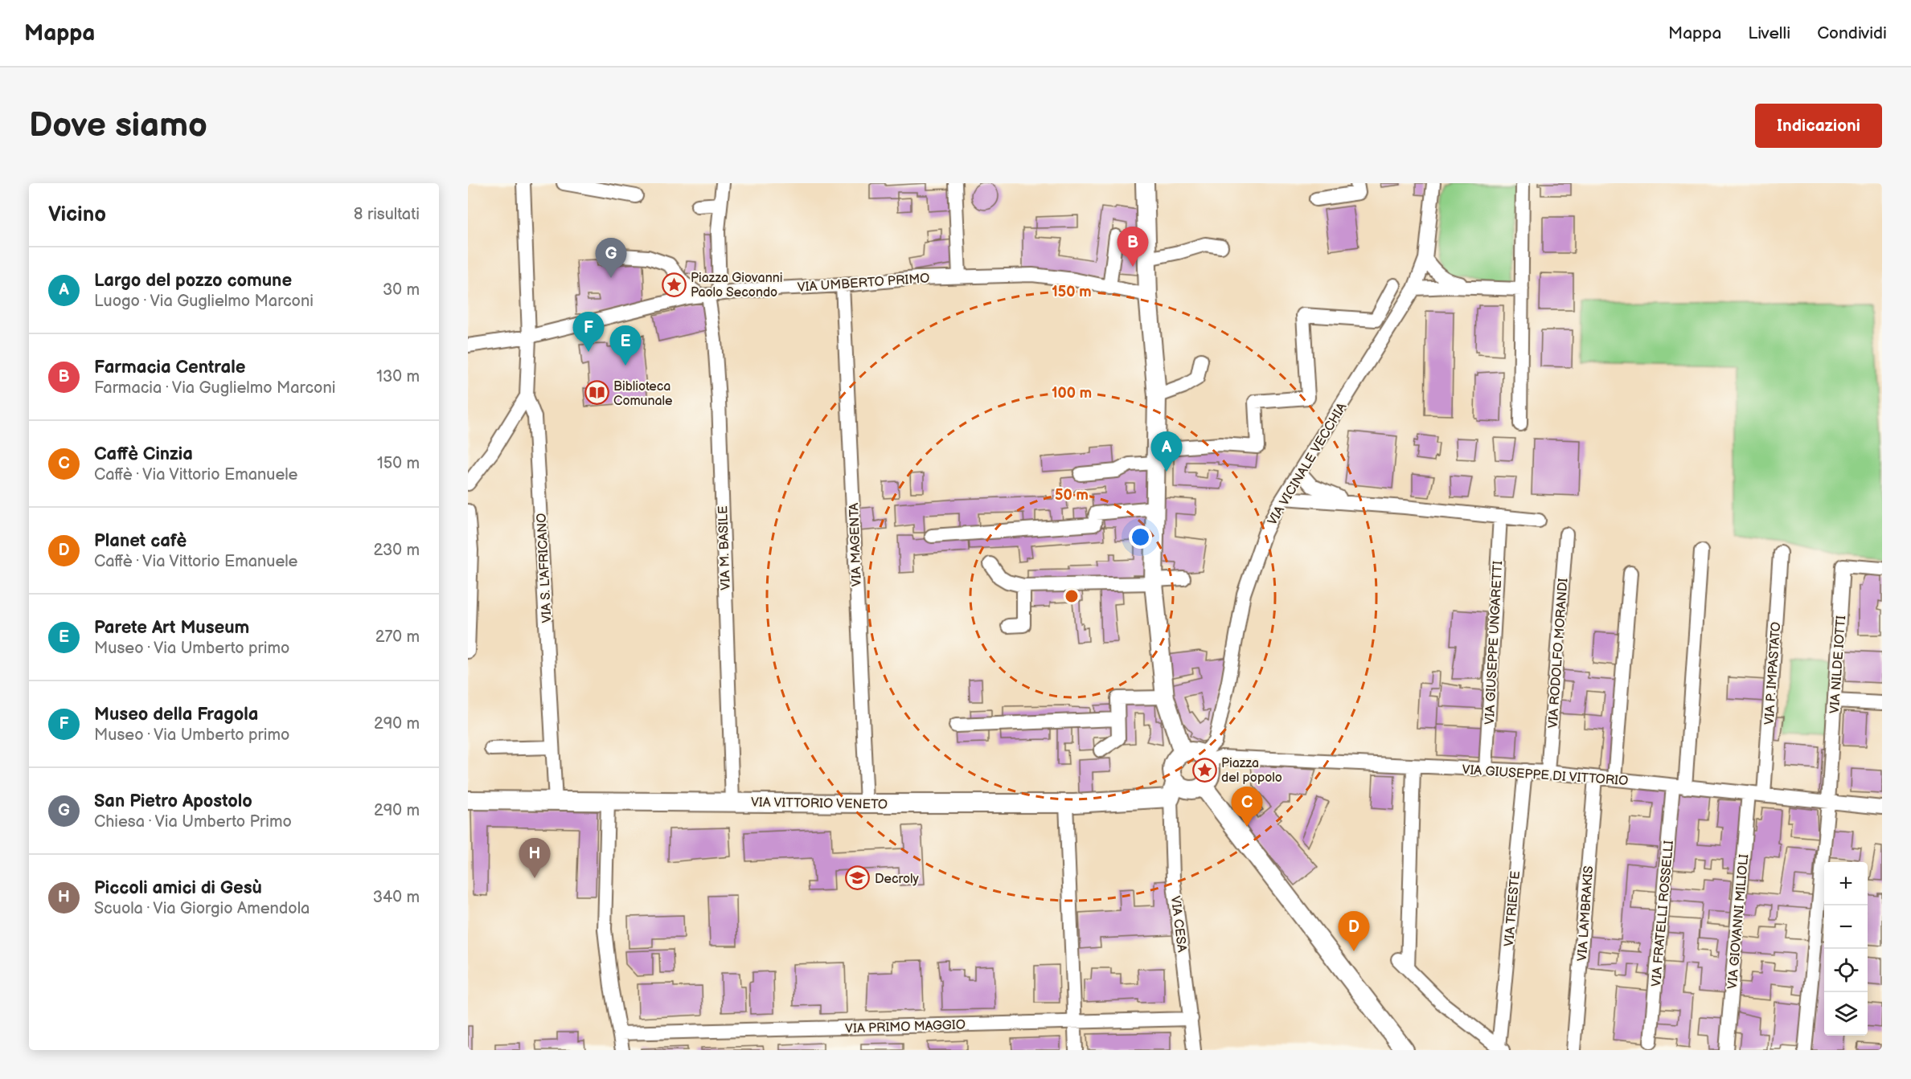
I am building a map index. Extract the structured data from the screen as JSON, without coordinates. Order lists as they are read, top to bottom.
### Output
{
  "streets": {
    "street": [
      "VIA UMBERTO PRIMO",
      "VIA VICINALE VECCHIA",
      "VIA MAGENTA",
      "VIA M. BASILE",
      "VIA S. L'AFRICANO",
      "VIA GIUSEPPE UNGARETTI",
      "VIA RODOLFO MORANDI",
      "VIA NILDE IOTTI",
      "VIA P. IMPASTATO",
      "VIA GIUSEPPE DI VITTORIO",
      "VIA VITTORIO VENETO",
      "VIA TRIESTE",
      "VIA LAMBRAKIS",
      "VIA FRATELLI ROSSELLI",
      "VIA GIOVANNI MILIOLI",
      "VIA CESA",
      "VIA PRIMO MAGGIO"
    ]
  },
  "crossings": [
    ["VIA UMBERTO PRIMO", "VIA MAGENTA"],
    ["VIA UMBERTO PRIMO", "VIA M. BASILE"],
    ["VIA UMBERTO PRIMO", "VIA S. L'AFRICANO"],
    ["VIA VICINALE VECCHIA", "VIA GIUSEPPE DI VITTORIO"],
    ["VIA VICINALE VECCHIA", "VIA VITTORIO VENETO"],
    ["VIA VICINALE VECCHIA", "VIA CESA"],
    ["VIA MAGENTA", "VIA VITTORIO VENETO"],
    ["VIA M. BASILE", "VIA VITTORIO VENETO"],
    ["VIA S. L'AFRICANO", "VIA VITTORIO VENETO"],
    ["VIA GIUSEPPE UNGARETTI", "VIA GIUSEPPE DI VITTORIO"],
    ["VIA RODOLFO MORANDI", "VIA GIUSEPPE DI VITTORIO"],
    ["VIA NILDE IOTTI", "VIA GIUSEPPE DI VITTORIO"],
    ["VIA P. IMPASTATO", "VIA GIUSEPPE DI VITTORIO"],
    ["VIA GIUSEPPE DI VITTORIO", "VIA VITTORIO VENETO"],
    ["VIA GIUSEPPE DI VITTORIO", "VIA TRIESTE"],
    ["VIA GIUSEPPE DI VITTORIO", "VIA LAMBRAKIS"],
    ["VIA GIUSEPPE DI VITTORIO", "VIA FRATELLI ROSSELLI"],
    ["VIA GIUSEPPE DI VITTORIO", "VIA GIOVANNI MILIOLI"],
    ["VIA GIUSEPPE DI VITTORIO", "VIA CESA"],
    ["VIA VITTORIO VENETO", "VIA CESA"],
    ["VIA CESA", "VIA PRIMO MAGGIO"]
  ],
  "places": {
    "place": ["Piazza Giovanni Paolo Secondo", "Piazza del popolo"],
    "library": ["Biblioteca Comunale"],
    "school or university": ["Decroly"]
  },
  "page": {
    "header": "Mappa",
    "nav": ["Mappa", "Livelli", "Condividi"],
    "buttons": "Indicazioni",
    "title": "Dove siamo",
    "heading": ["Vicino", "8 risultati"],
    "pins": [
      "B",
      "G",
      "F",
      "E",
      "A",
      "C",
      "H",
      "D"
    ],
    "list": [
      {
        "mark": "A",
        "name": "Largo del pozzo comune",
        "note": "Luogo · Via Guglielmo Marconi",
        "value": "30 m"
      },
      {
        "mark": "B",
        "name": "Farmacia Centrale",
        "note": "Farmacia · Via Guglielmo Marconi",
        "value": "130 m"
      },
      {
        "mark": "C",
        "name": "Caffè Cinzia",
        "note": "Caffè · Via Vittorio Emanuele",
        "value": "150 m"
      },
      {
        "mark": "D",
        "name": "Planet cafè",
        "note": "Caffè · Via Vittorio Emanuele",
        "value": "230 m"
      },
      {
        "mark": "E",
        "name": "Parete Art Museum",
        "note": "Museo · Via Umberto primo",
        "value": "270 m"
      },
      {
        "mark": "F",
        "name": "Museo della Fragola",
        "note": "Museo · Via Umberto primo",
        "value": "290 m"
      },
      {
        "mark": "G",
        "name": "San Pietro Apostolo",
        "note": "Chiesa · Via Umberto Primo",
        "value": "290 m"
      },
      {
        "mark": "H",
        "name": "Piccoli amici di Gesù",
        "note": "Scuola · Via Giorgio Amendola",
        "value": "340 m"
      }
    ],
    "map_buttons": ["+", "−"]
  },
  "rings": ["150 m", "100 m", "50 m"]
}
